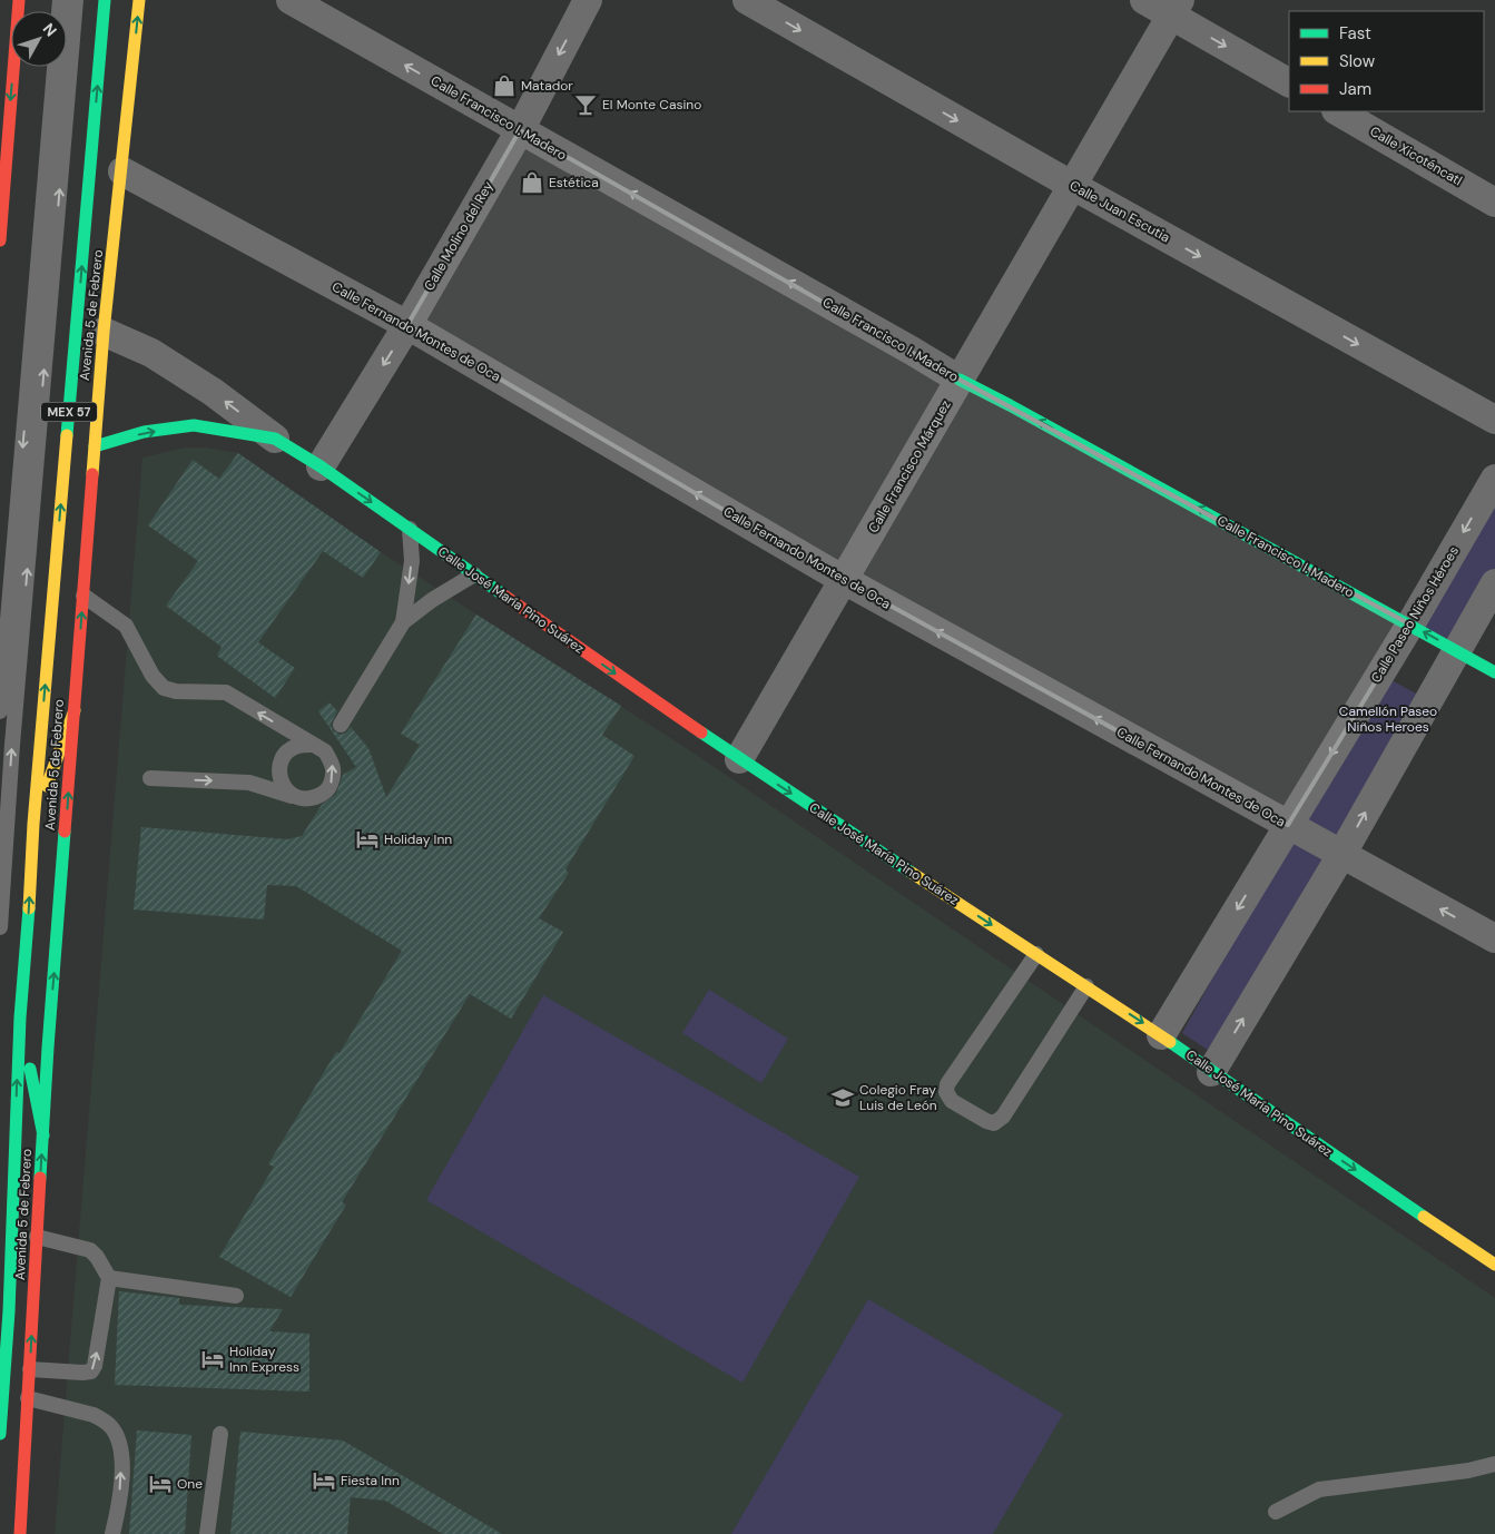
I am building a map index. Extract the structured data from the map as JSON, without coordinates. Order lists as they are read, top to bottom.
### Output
{
  "streets": {
    "main road": [
      "Calle Francisco I. Madero",
      "Avenida 5 de Febrero",
      "MEX 57",
      "Calle José María Pino Suárez"
    ],
    "street": [
      "Calle Xicoténcatl",
      "Calle Juan Escutia",
      "Calle Molino del Rey",
      "Calle Fernando Montes de Oca",
      "Calle Francisco Márquez",
      "Calle Paseo Niños Héroes"
    ]
  },
  "crossings": [
    ["Calle Francisco I. Madero", "Calle Molino del Rey"],
    ["Calle Francisco I. Madero", "Calle Francisco Márquez"],
    ["Calle Francisco I. Madero", "Calle Paseo Niños Héroes"],
    ["Calle Juan Escutia", "Calle Francisco Márquez"],
    ["Calle Molino del Rey", "Calle Fernando Montes de Oca"],
    ["Calle Molino del Rey", "Calle José María Pino Suárez"],
    ["Avenida 5 de Febrero", "Calle Fernando Montes de Oca"],
    ["Avenida 5 de Febrero", "Calle José María Pino Suárez"],
    ["Calle Fernando Montes de Oca", "Calle Francisco Márquez"],
    ["Calle Fernando Montes de Oca", "Calle Paseo Niños Héroes"],
    ["Calle Francisco Márquez", "Calle José María Pino Suárez"],
    ["Calle José María Pino Suárez", "Calle Paseo Niños Héroes"]
  ],
  "one_way": [
    "Calle Francisco I. Madero",
    "Calle Juan Escutia",
    "Calle Molino del Rey",
    "Calle Fernando Montes de Oca"
  ],
  "parks": ["Camellón Paseo Niños Heroes"],
  "places": {
    "shop": ["Matador", "Estética"],
    "bar": ["El Monte Casino"],
    "hotel": [
      "Holiday Inn",
      "Holiday Inn Express",
      "Fiesta Inn",
      "One"
    ],
    "school or university": ["Colegio Fray Luis de León"]
  },
  "legend": ["Fast", "Slow", "Jam"],
  "north": "top right"
}
